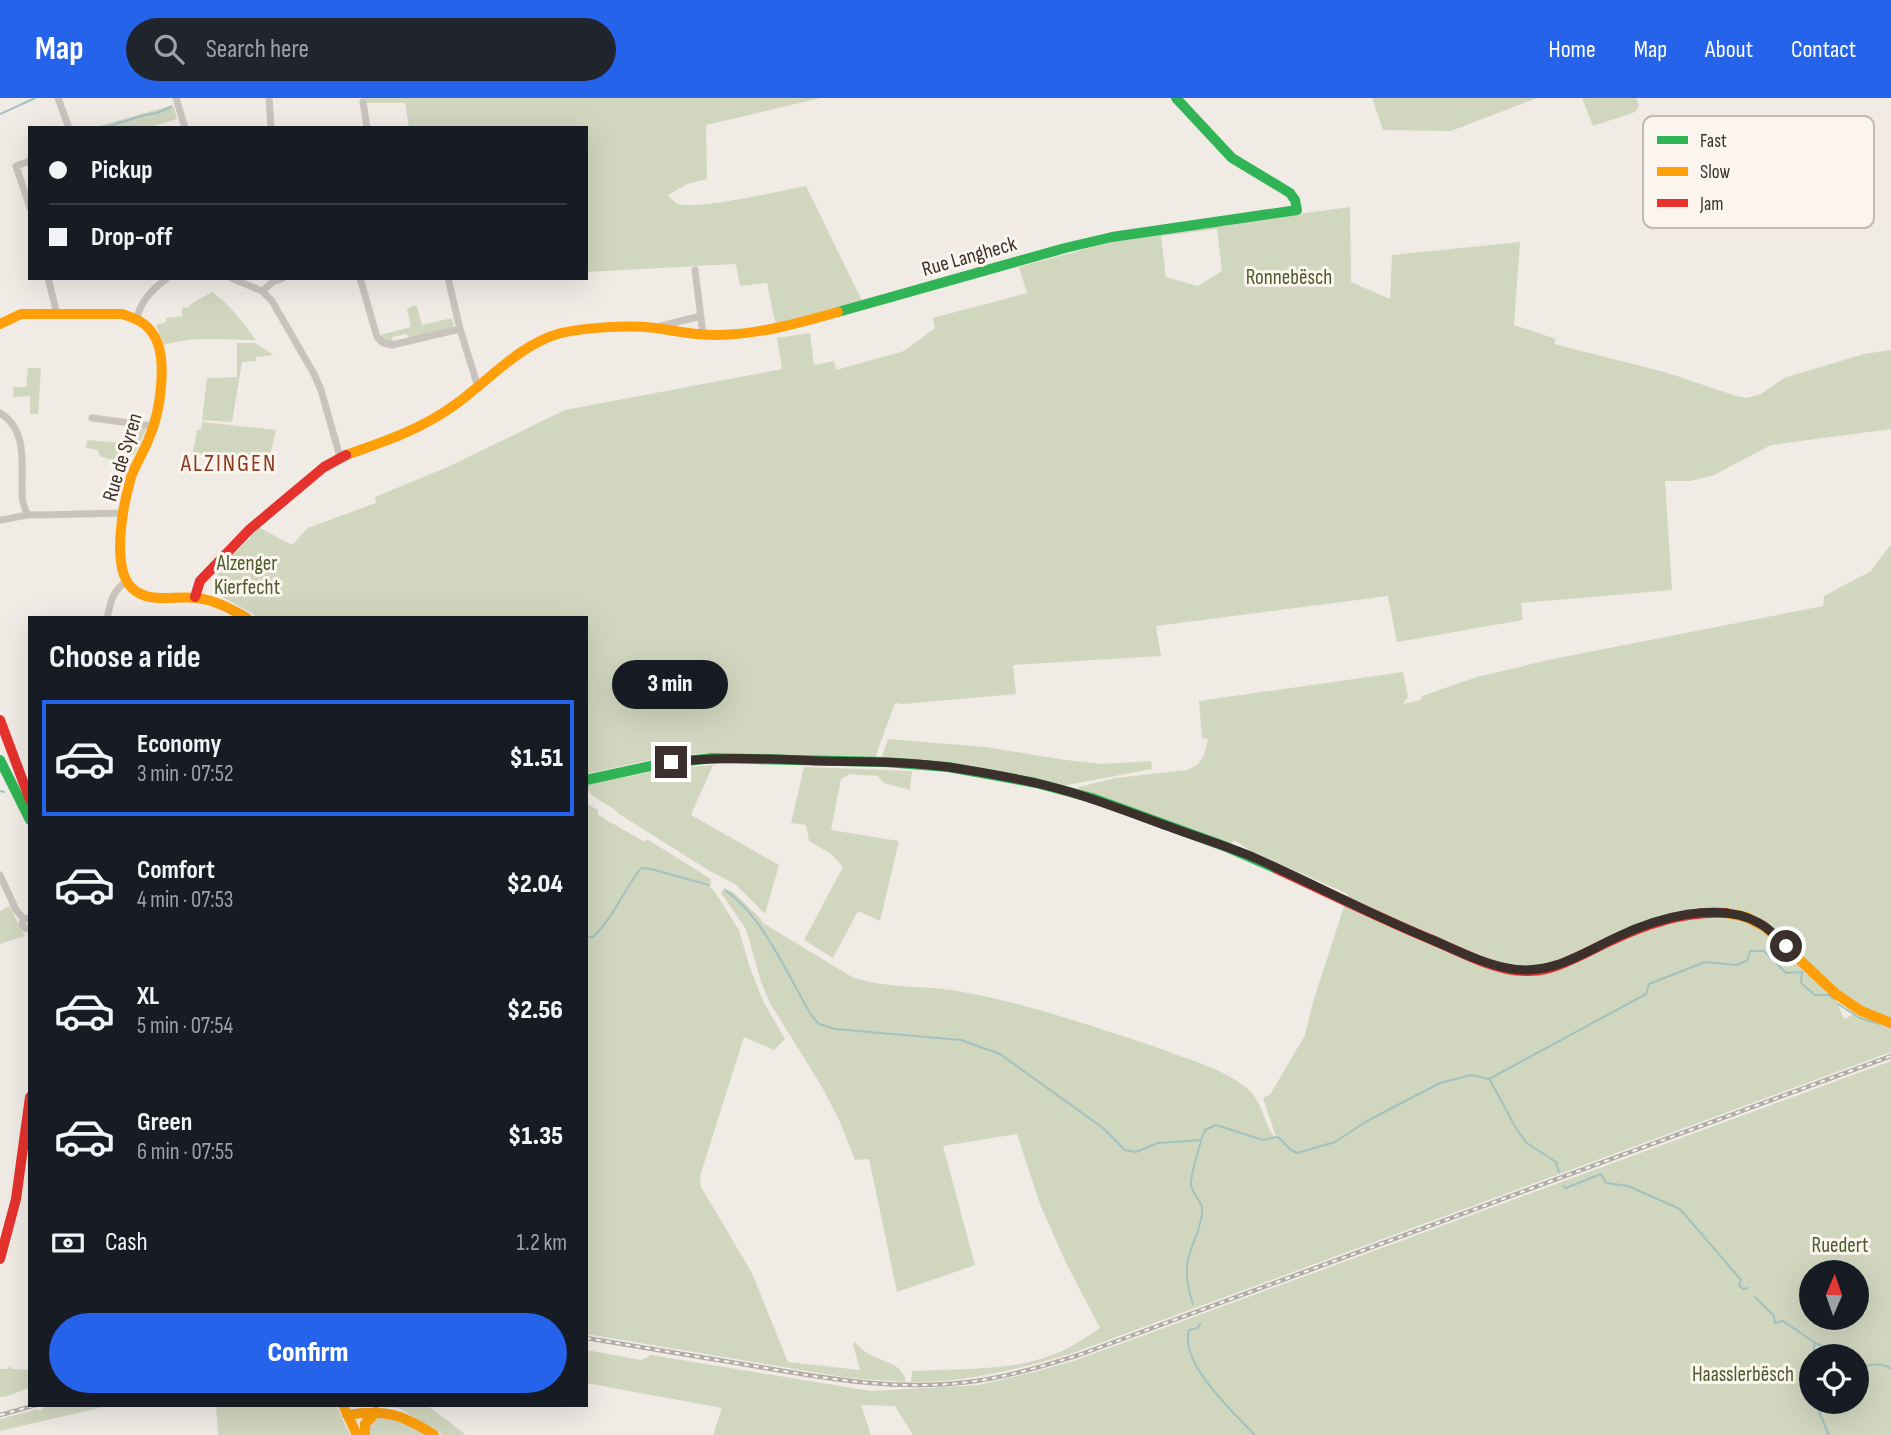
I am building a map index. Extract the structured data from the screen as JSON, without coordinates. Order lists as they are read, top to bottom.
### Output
{
  "streets": {
    "main road": ["Rue Langheck", "Rue de Syren"]
  },
  "districts": ["ALZINGEN"],
  "parks": [
    "Ronnebësch",
    "Alzenger Kierfecht",
    "Ruedert",
    "Haasslerbësch"
  ],
  "legend": ["Fast", "Slow", "Jam"],
  "north": "top",
  "page": {
    "header": "Map",
    "search": "Search here",
    "nav": [
      "Home",
      "Map",
      "About",
      "Contact"
    ],
    "banner": ["Pickup", "Drop-off"],
    "heading": "Choose a ride",
    "bubble": "3 min",
    "list": [
      {
        "name": "Economy",
        "note": "3 min · 07:52",
        "value": "$1.51"
      },
      {
        "name": "Comfort",
        "note": "4 min · 07:53",
        "value": "$2.04"
      },
      {
        "name": "XL",
        "note": "5 min · 07:54",
        "value": "$2.56"
      },
      {
        "name": "Green",
        "note": "6 min · 07:55",
        "value": "$1.35"
      }
    ],
    "pay": ["Cash", "1.2 km"],
    "buttons": "Confirm"
  }
}
